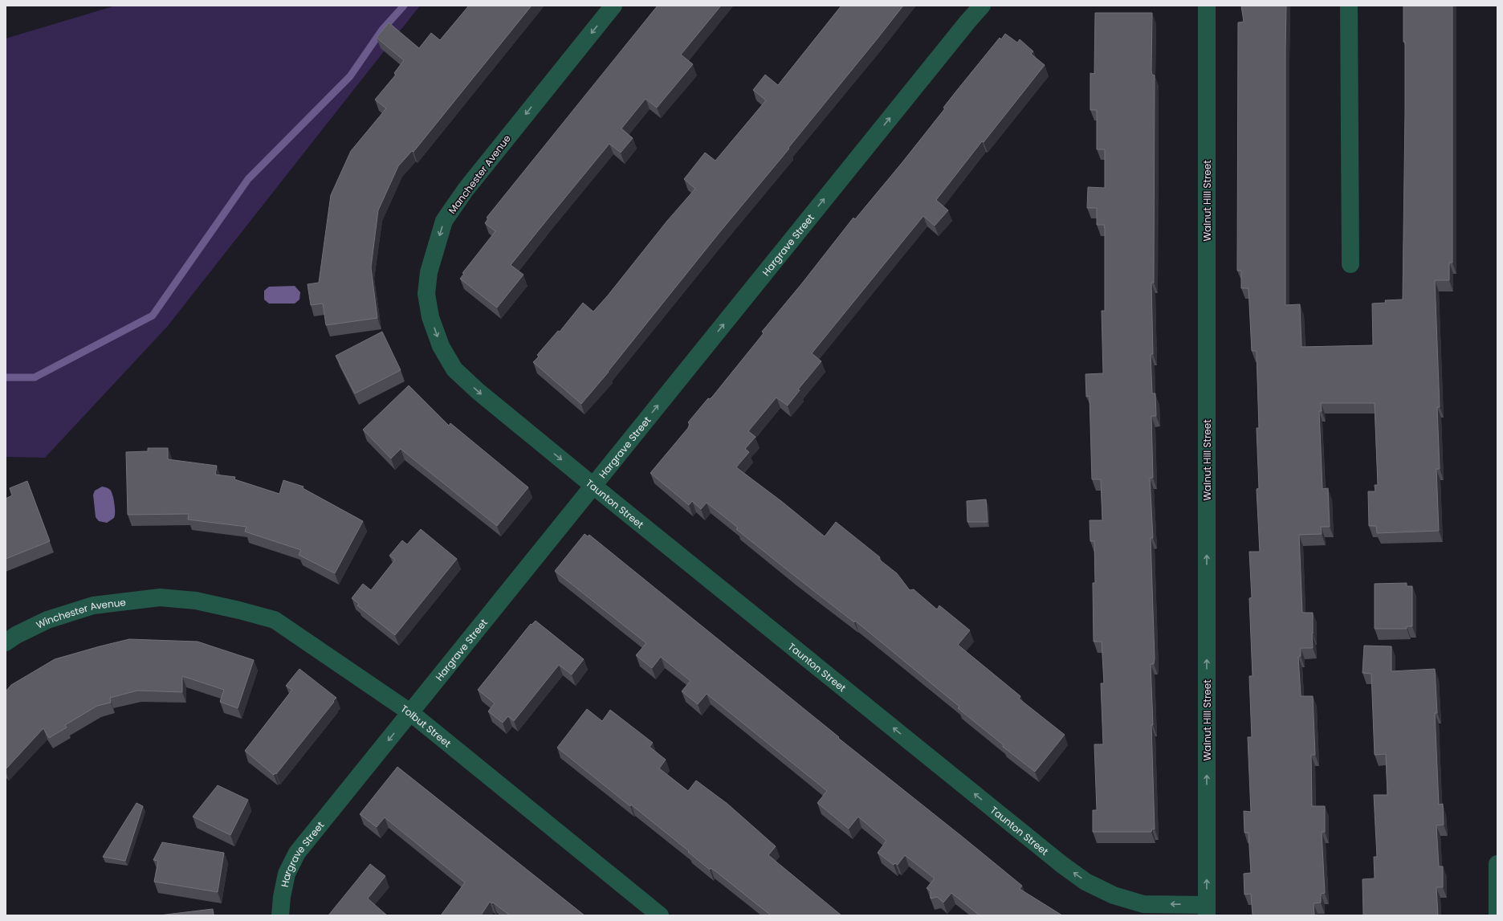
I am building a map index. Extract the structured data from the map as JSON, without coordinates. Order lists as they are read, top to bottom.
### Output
{
  "streets": {
    "street": [
      "Manchester Avenue",
      "Walnut Hill Street",
      "Hargrave Street",
      "Taunton Street",
      "Winchester Avenue",
      "Tolbut Street"
    ]
  },
  "crossings": [
    ["Manchester Avenue", "Taunton Street"],
    ["Walnut Hill Street", "Taunton Street"],
    ["Hargrave Street", "Taunton Street"],
    ["Hargrave Street", "Tolbut Street"],
    ["Winchester Avenue", "Tolbut Street"]
  ],
  "one_way": ["Manchester Avenue", "Walnut Hill Street"]
}
